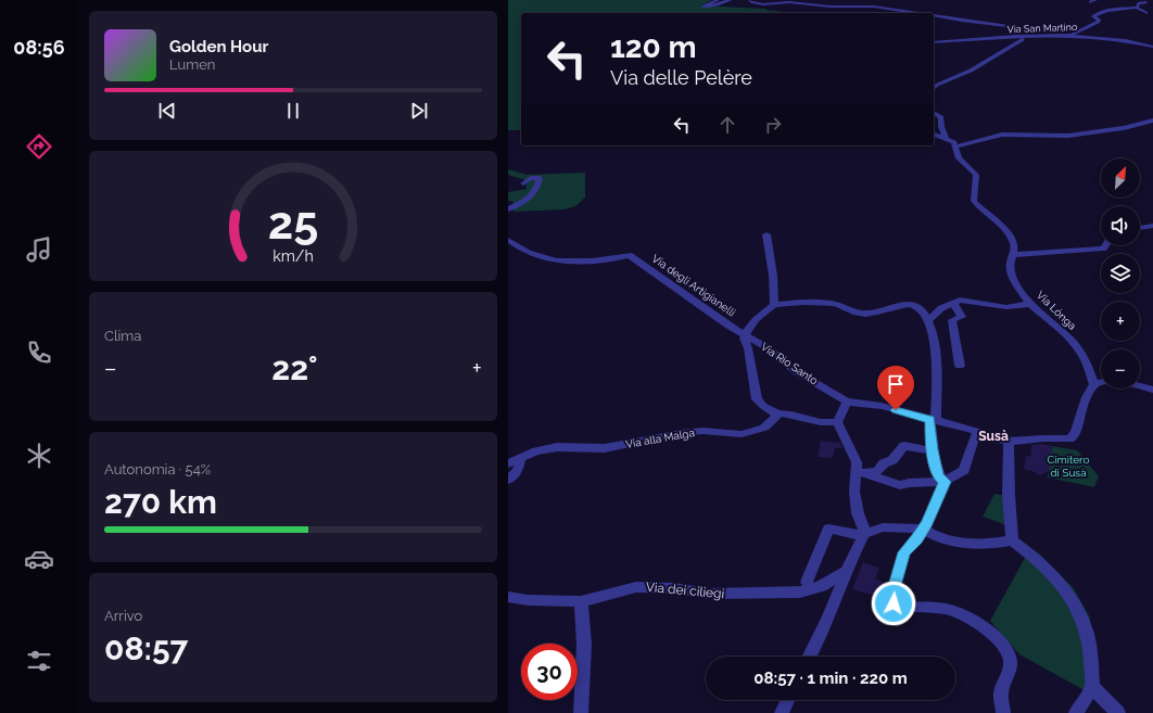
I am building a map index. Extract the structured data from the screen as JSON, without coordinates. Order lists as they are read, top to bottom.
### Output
{
  "streets": {
    "street": [
      "Via San Martino",
      "Via degli Artigianelli",
      "Via Lónga",
      "Via Rio Santo",
      "Via alla Malga",
      "Via dei ciliegi"
    ]
  },
  "crossings": [
    ["Via degli Artigianelli", "Via Rio Santo"]
  ],
  "districts": ["Susà"],
  "parks": ["Cimitero di Susà"],
  "north": "top right",
  "page": {
    "tabs": "08:56",
    "turn": ["120 m", "Via delle Pelère"],
    "song": ["Golden Hour", "Lumen"],
    "map_buttons": ["+", "−"],
    "tile": [
      "Clima",
      ["Autonomia · 54%", "270 km"],
      ["Arrivo", "08:57"]
    ],
    "heat": ["−", "22°", "+"],
    "limit": "30",
    "trip": "08:57 · 1 min · 220 m",
    "gauge": ["25", "km/h"]
  }
}
